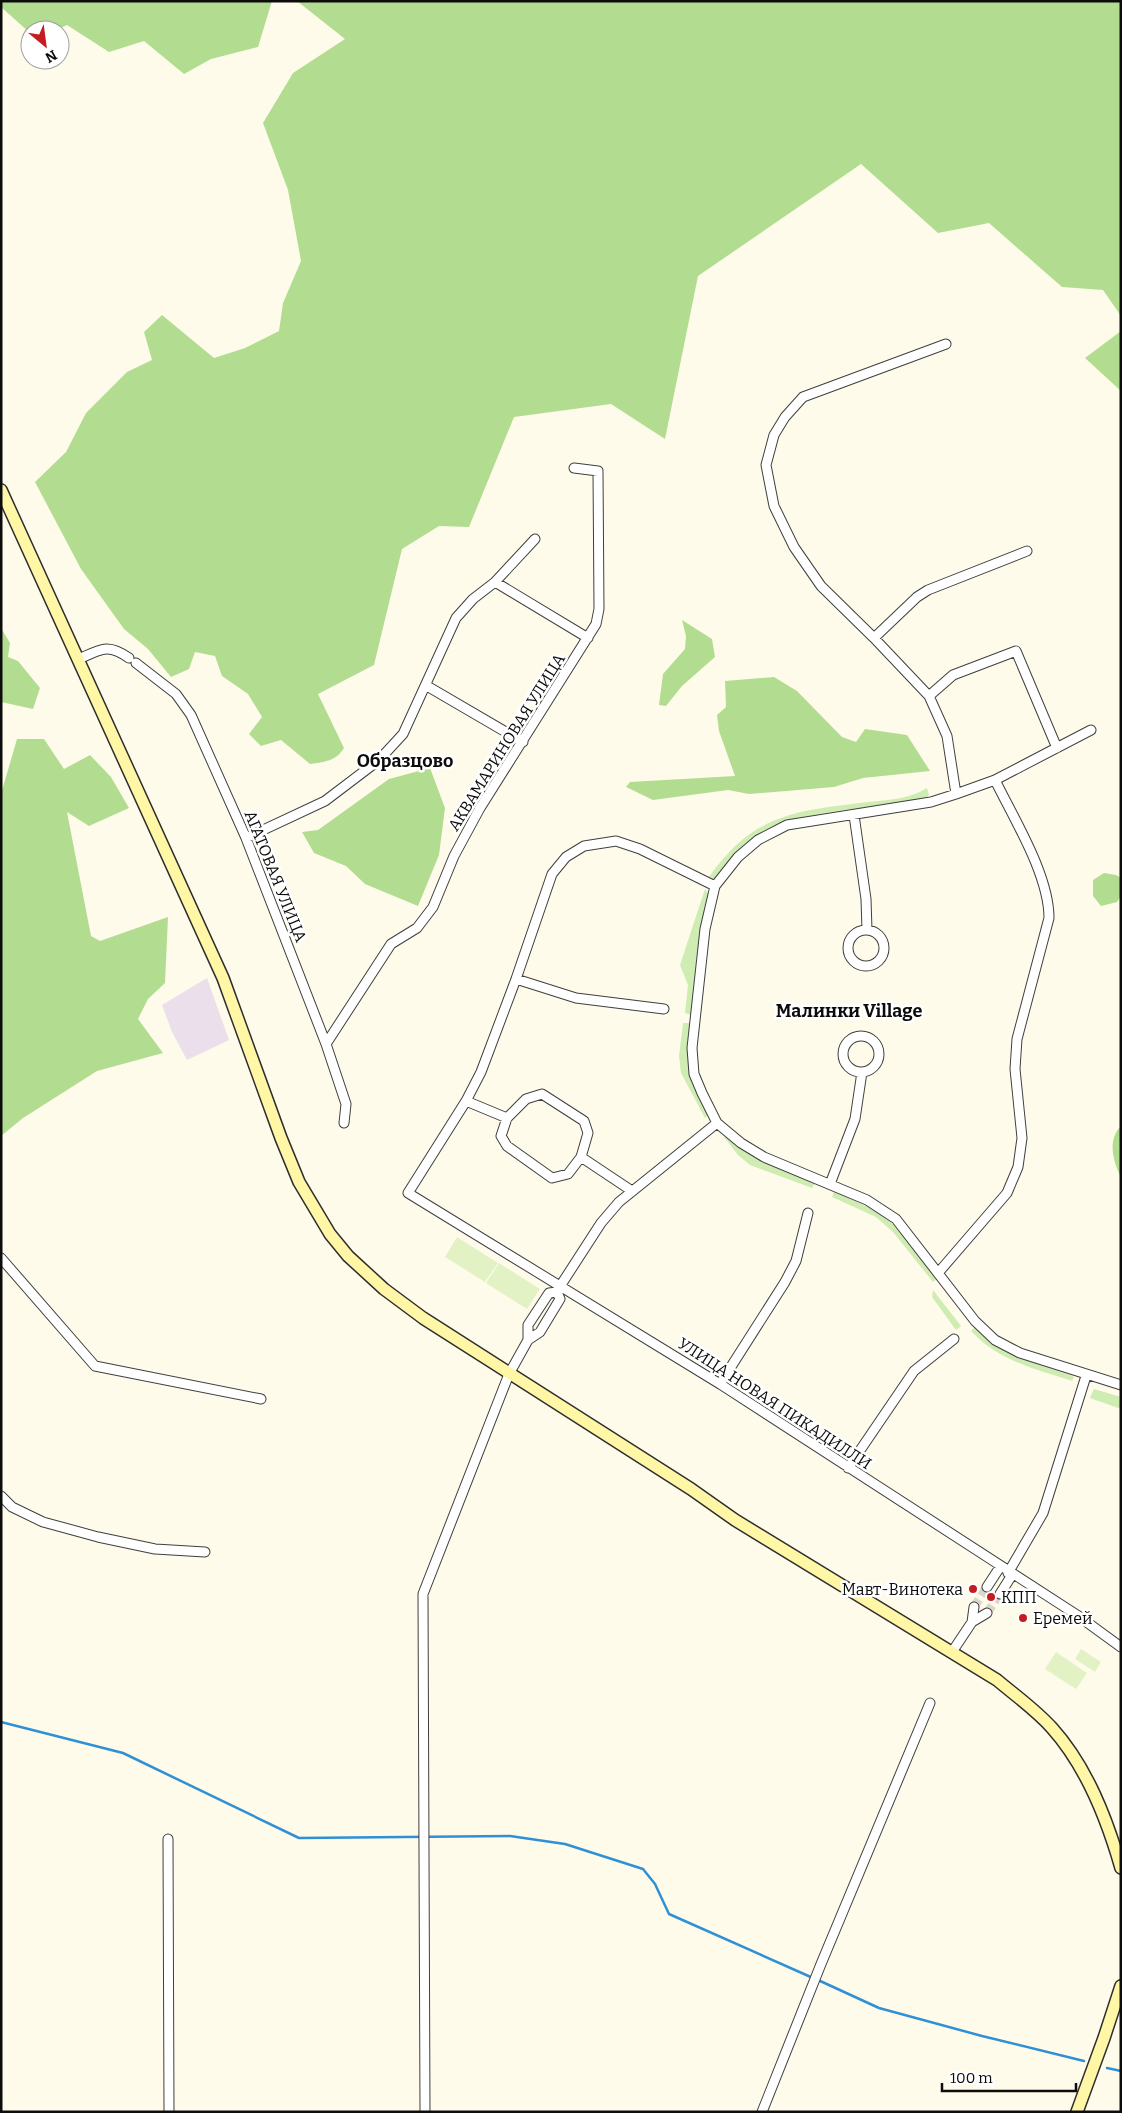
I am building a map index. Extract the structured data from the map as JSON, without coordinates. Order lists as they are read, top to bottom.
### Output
{
  "streets": {
    "street": ["АКВАМАРИНОВАЯ УЛИЦА", "АГАТОВАЯ УЛИЦА", "УЛИЦА НОВАЯ ПИКАДИЛЛИ"]
  },
  "crossings": [
    ["АКВАМАРИНОВАЯ УЛИЦА", "АГАТОВАЯ УЛИЦА"]
  ],
  "districts": ["Образцово", "Малинки Village"],
  "places": ["Мавт-Винотека", "КПП", "Еремей"],
  "scale_bar": "100 m",
  "north": "bottom right"
}
